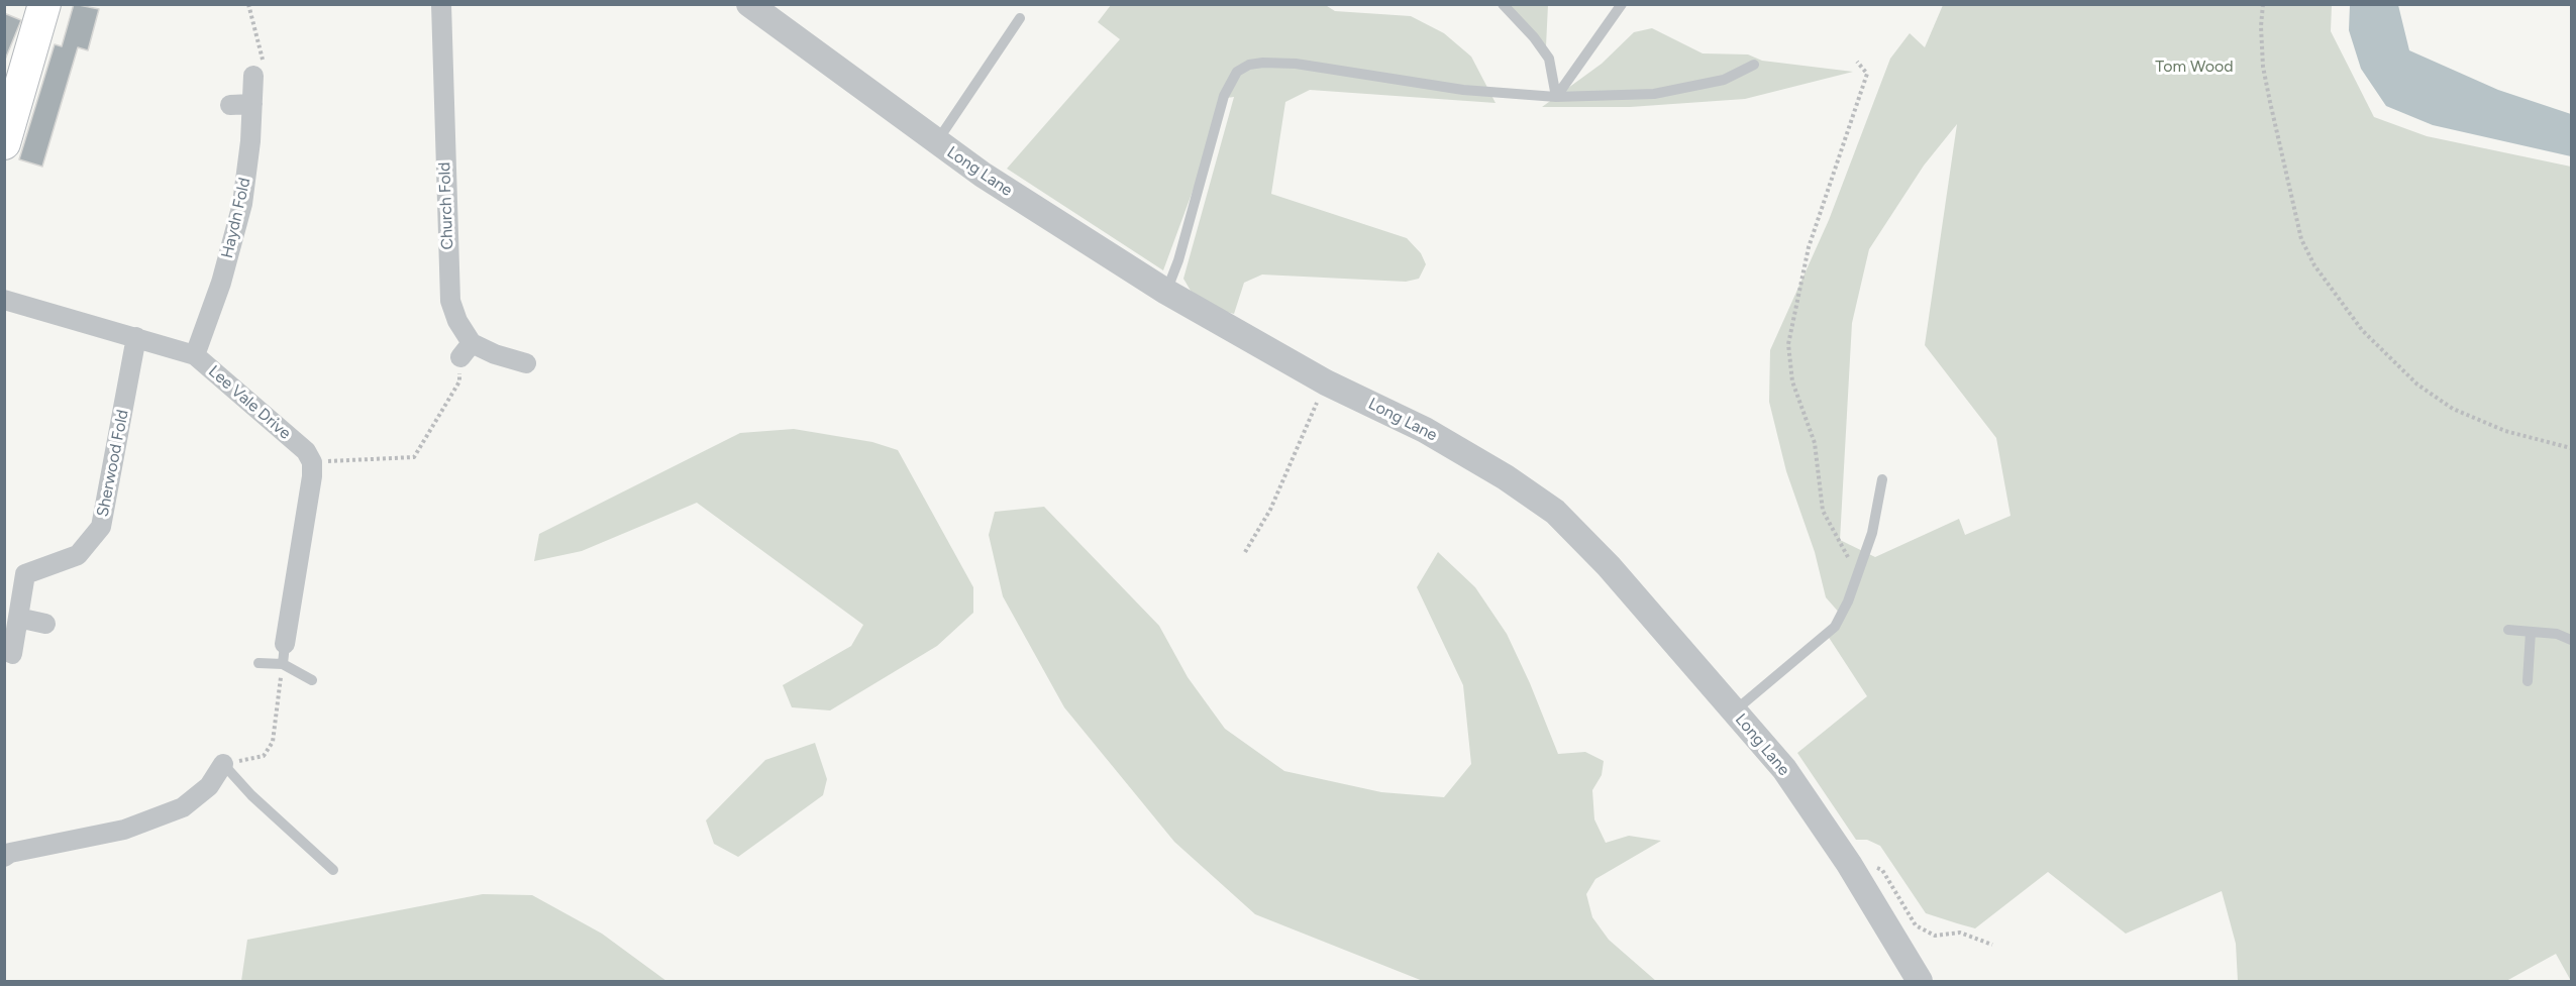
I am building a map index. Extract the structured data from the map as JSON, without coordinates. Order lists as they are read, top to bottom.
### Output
{
  "streets": {
    "street": [
      "Long Lane",
      "Church Fold",
      "Haydn Fold",
      "Lee Vale Drive",
      "Sherwood Fold"
    ]
  },
  "crossings": [
    ["Haydn Fold", "Lee Vale Drive"],
    ["Lee Vale Drive", "Sherwood Fold"]
  ],
  "parks": ["Tom Wood"]
}
